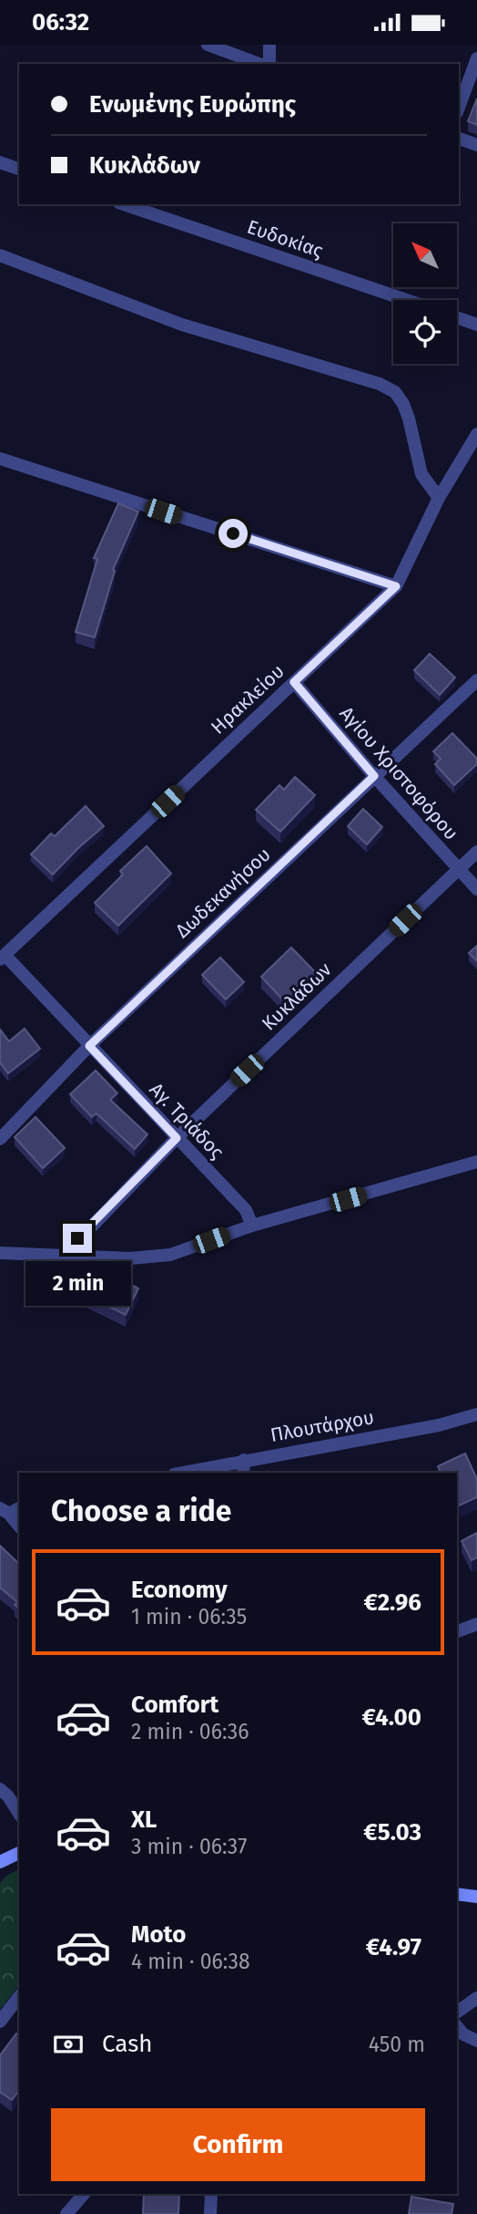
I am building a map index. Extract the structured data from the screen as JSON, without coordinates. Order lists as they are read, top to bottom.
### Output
{
  "streets": {
    "street": [
      "Ευδοκίας",
      "Ηρακλείου",
      "Αγίου Χριστοφόρου",
      "Δωδεκανήσου",
      "Κυκλάδων",
      "Αγ. Τριάδος",
      "Πλουτάρχου"
    ]
  },
  "crossings": [
    ["Ηρακλείου", "Αγίου Χριστοφόρου"],
    ["Ηρακλείου", "Αγ. Τριάδος"],
    ["Αγίου Χριστοφόρου", "Δωδεκανήσου"],
    ["Αγίου Χριστοφόρου", "Κυκλάδων"],
    ["Δωδεκανήσου", "Αγ. Τριάδος"],
    ["Κυκλάδων", "Αγ. Τριάδος"]
  ],
  "north": "top left",
  "page": {
    "status": "06:32",
    "banner": ["Ενωμένης Ευρώπης", "Κυκλάδων"],
    "bubble": "2 min",
    "heading": "Choose a ride",
    "list": [
      {
        "name": "Economy",
        "note": "1 min · 06:35",
        "value": "€2.96"
      },
      {
        "name": "Comfort",
        "note": "2 min · 06:36",
        "value": "€4.00"
      },
      {
        "name": "XL",
        "note": "3 min · 06:37",
        "value": "€5.03"
      },
      {
        "name": "Moto",
        "note": "4 min · 06:38",
        "value": "€4.97"
      }
    ],
    "pay": ["Cash", "450 m"],
    "buttons": "Confirm"
  }
}
